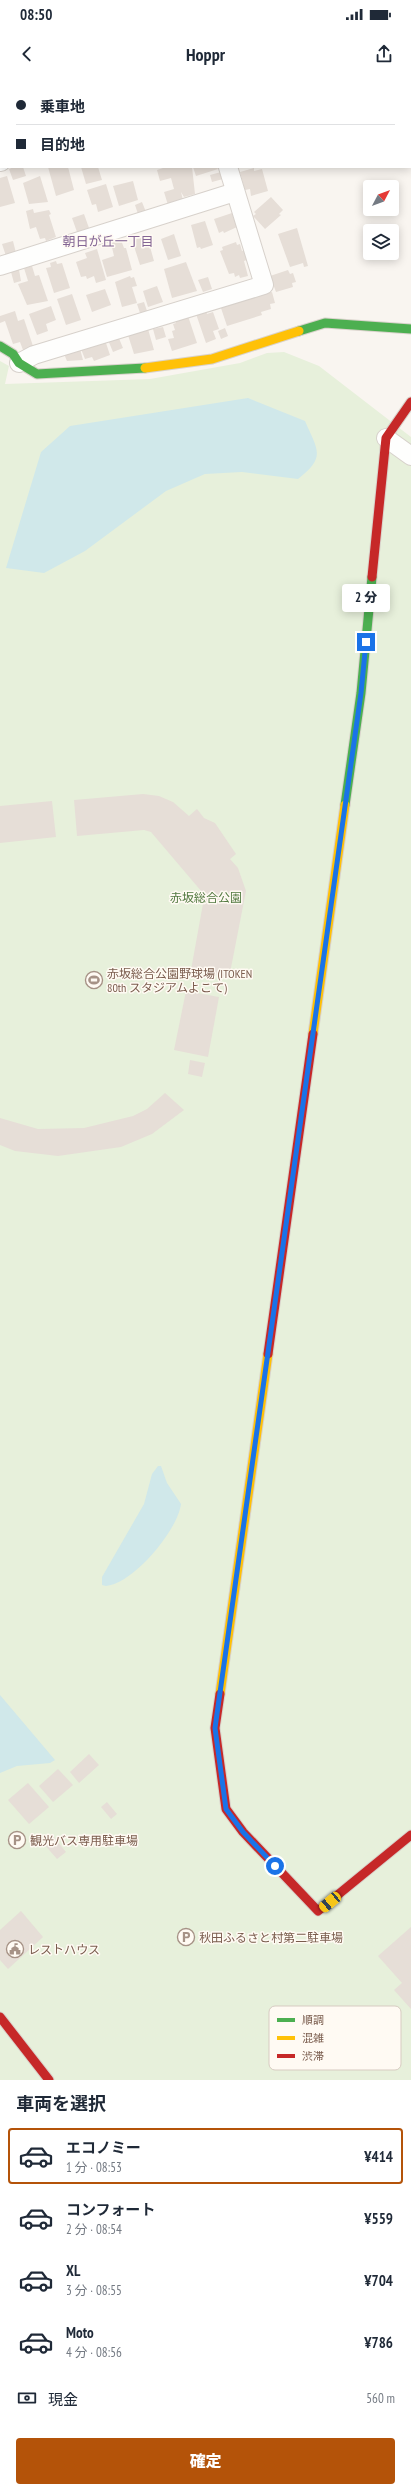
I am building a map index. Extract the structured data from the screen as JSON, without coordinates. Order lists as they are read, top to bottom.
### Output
{
  "districts": ["朝日が丘一丁目"],
  "parks": ["赤坂総合公園"],
  "places": {
    "sports": ["赤坂総合公園野球場 (ITOKEN 80th スタジアムよこて)"],
    "parking": ["観光バス専用駐車場", "秋田ふるさと村第二駐車場"],
    "public building": ["レストハウス"]
  },
  "legend": ["順調", "混雑", "渋滞"],
  "north": "top right",
  "page": {
    "status": "08:50",
    "header": "Hoppr",
    "banner": ["乗車地", "目的地"],
    "bubble": "2 分",
    "heading": "車両を選択",
    "list": [
      {
        "name": "エコノミー",
        "note": "1 分 · 08:53",
        "value": "¥414"
      },
      {
        "name": "コンフォート",
        "note": "2 分 · 08:54",
        "value": "¥559"
      },
      {
        "name": "XL",
        "note": "3 分 · 08:55",
        "value": "¥704"
      },
      {
        "name": "Moto",
        "note": "4 分 · 08:56",
        "value": "¥786"
      }
    ],
    "pay": ["現金", "560 m"],
    "buttons": "確定"
  }
}
